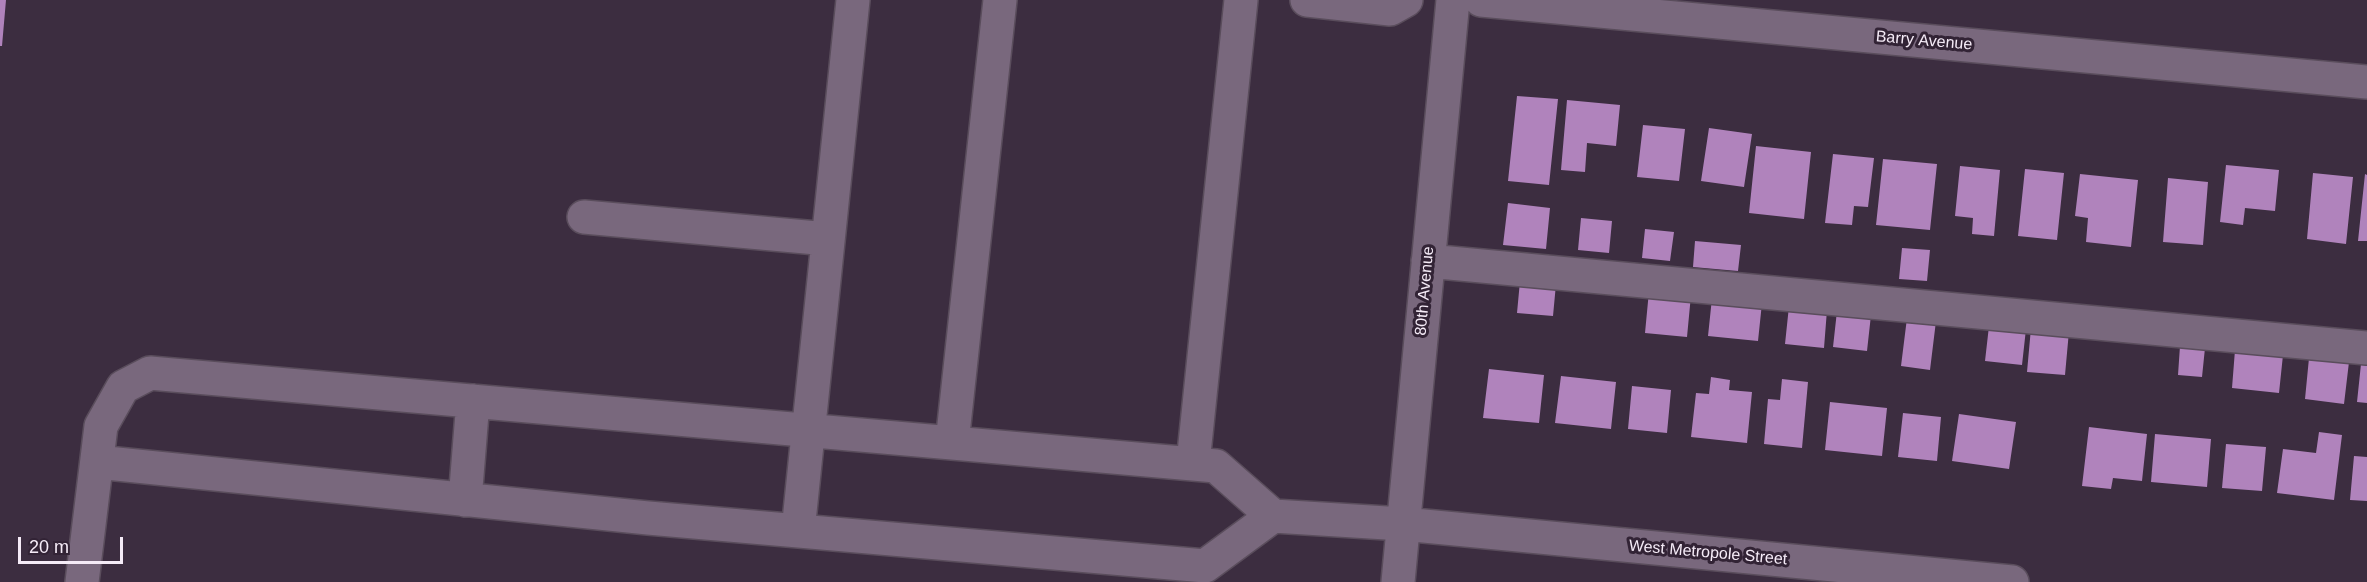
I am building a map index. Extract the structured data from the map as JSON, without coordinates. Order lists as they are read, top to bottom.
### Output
{
  "streets": {
    "street": ["Barry Avenue", "80th Avenue", "West Metropole Street"]
  },
  "crossings": [
    ["80th Avenue", "West Metropole Street"]
  ],
  "scale_bar": "20 m"
}
